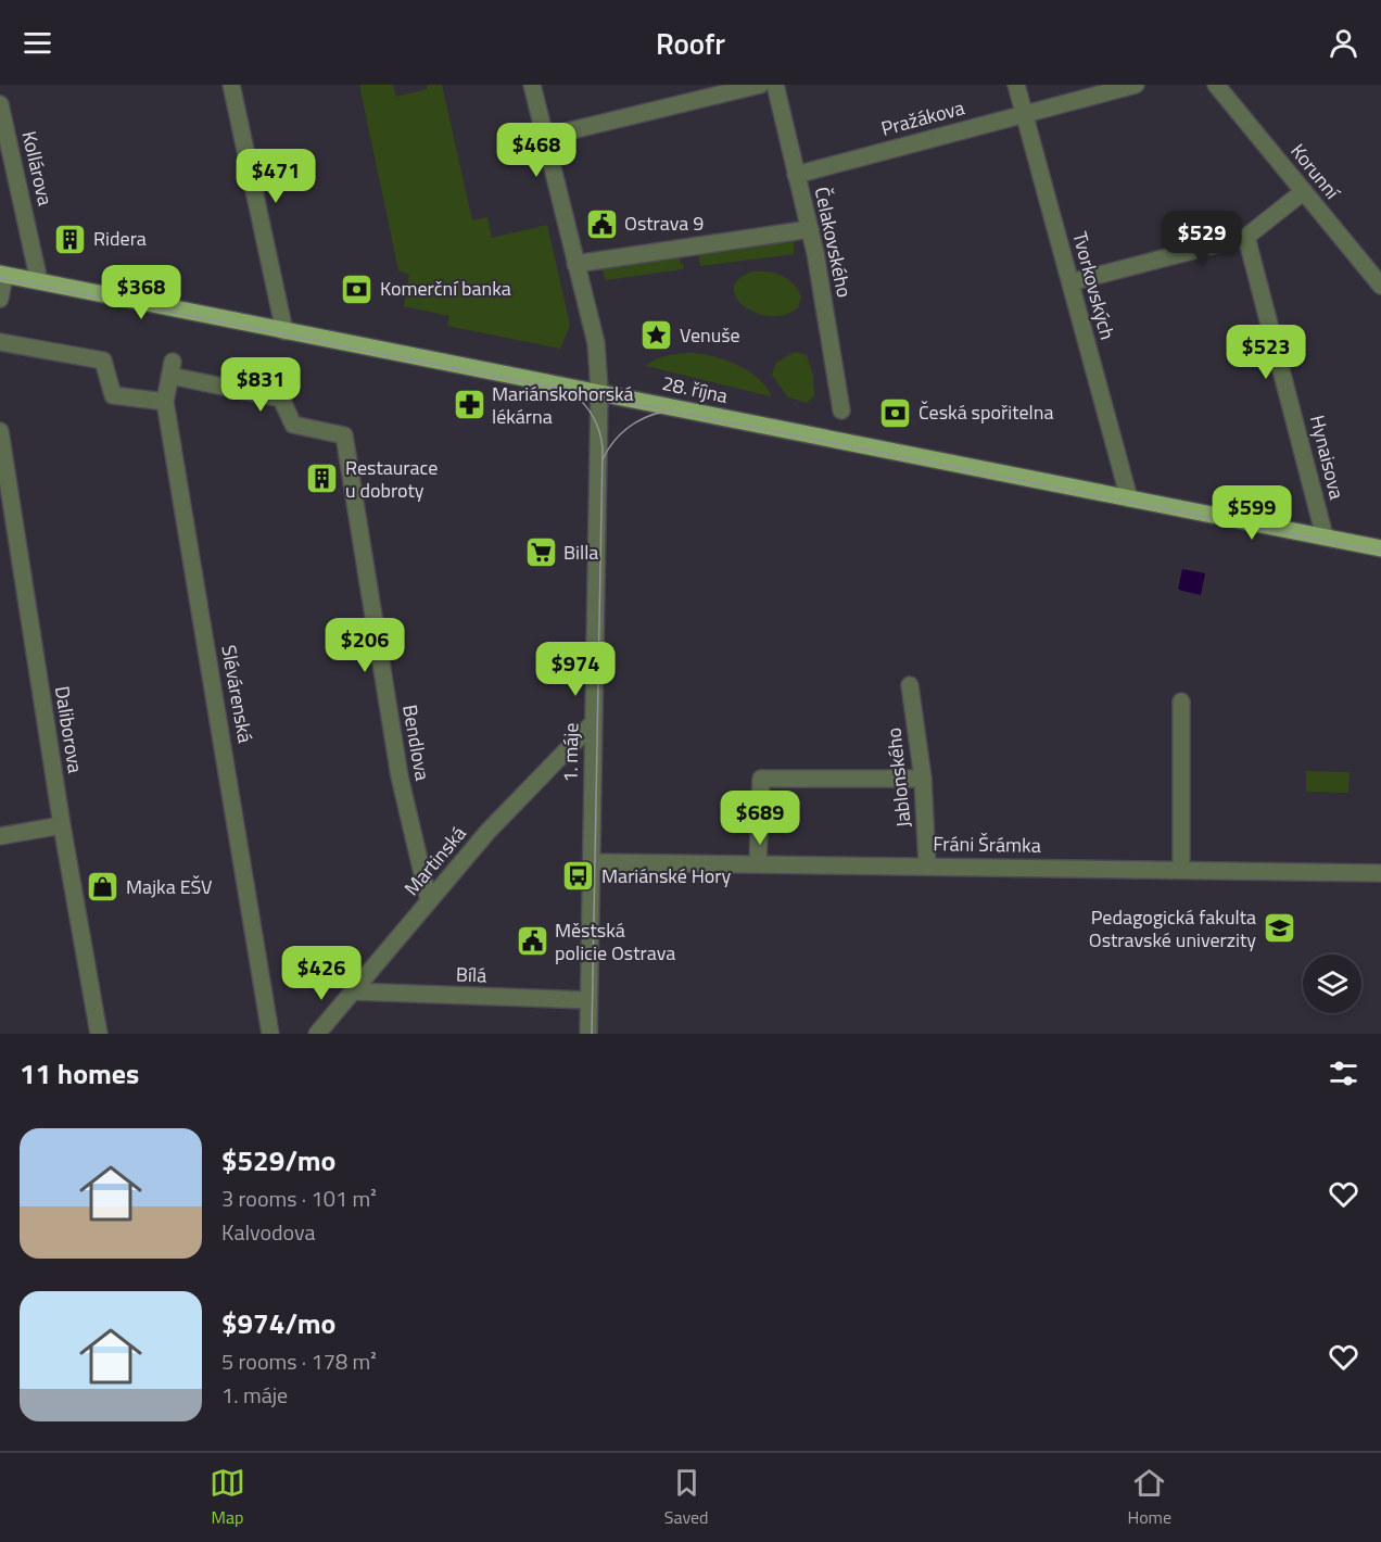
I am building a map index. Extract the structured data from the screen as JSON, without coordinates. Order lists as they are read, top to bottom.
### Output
{
  "streets": {
    "main road": ["28. října"],
    "street": [
      "Pražákova",
      "Kollárova",
      "Korunní",
      "Čelakovského",
      "Tvorkovských",
      "Hynaisova",
      "Slévárenská",
      "Daliborova",
      "Bendlova",
      "1. máje",
      "Jablonského",
      "Fráni Šrámka",
      "Martinská",
      "Bílá"
    ]
  },
  "crossings": [
    ["Pražákova", "Čelakovského"],
    ["Pražákova", "Tvorkovských"],
    ["Kollárova", "28. října"],
    ["Tvorkovských", "28. října"],
    ["28. října", "Hynaisova"],
    ["28. října", "1. máje"],
    ["Slévárenská", "Bendlova"],
    ["Bendlova", "Martinská"],
    ["1. máje", "Fráni Šrámka"],
    ["1. máje", "Martinská"],
    ["1. máje", "Bílá"],
    ["Jablonského", "Fráni Šrámka"],
    ["Martinská", "Bílá"]
  ],
  "places": {
    "public building": ["Ostrava 9", "Městská policie Ostrava"],
    "building": ["Ridera", "Restaurace u dobroty"],
    "bank": ["Komerční banka", "Česká spořitelna"],
    "place": ["Venuše"],
    "pharmacy": ["Mariánskohorská lékárna"],
    "supermarket": ["Billa"],
    "bus stop": ["Mariánské Hory"],
    "shop": ["Majka EŠV"],
    "school or university": ["Pedagogická fakulta Ostravské univerzity"]
  },
  "page": {
    "header": "Roofr",
    "price": [
      "$468",
      "$471",
      "$529",
      "$368",
      "$523",
      "$831",
      "$599",
      "$206",
      "$974",
      "$689",
      "$426"
    ],
    "heading": "11 homes",
    "list": [
      {
        "name": "$529/mo",
        "note": "3 rooms · 101 m² · Kalvodova"
      },
      {
        "name": "$974/mo",
        "note": "5 rooms · 178 m² · 1. máje"
      }
    ],
    "tabs": ["Map", "Saved", "Home"]
  }
}
